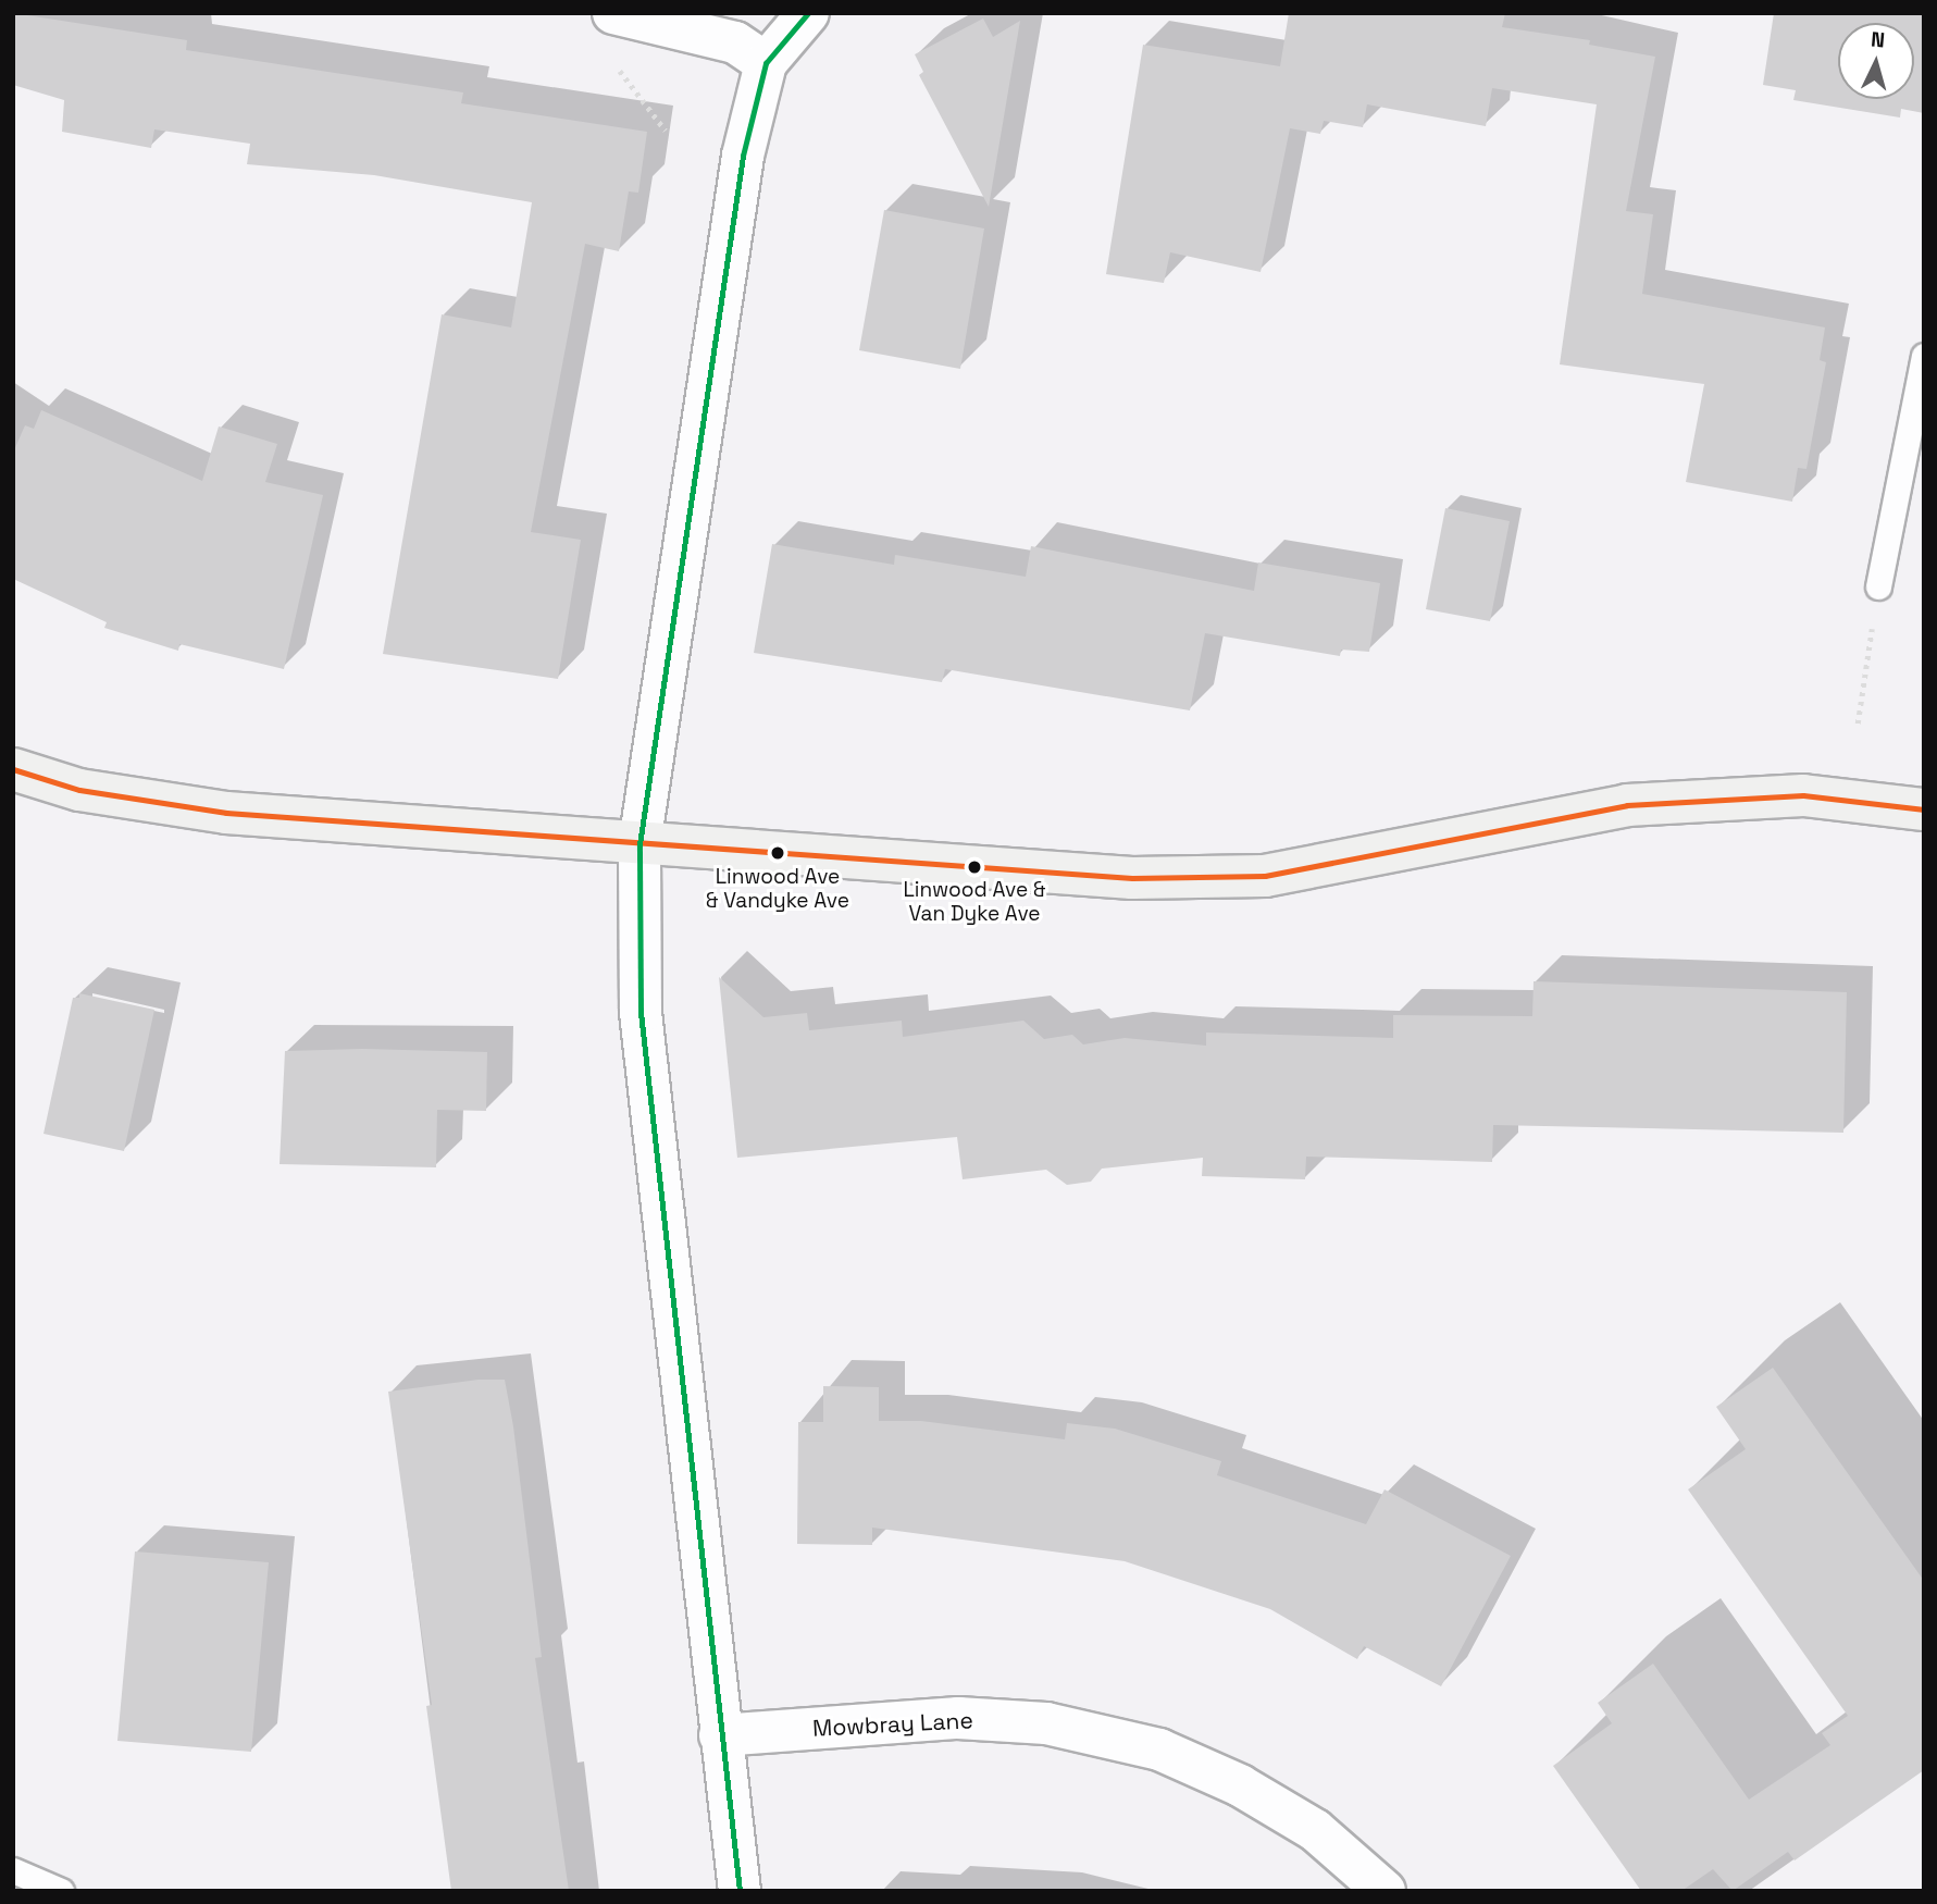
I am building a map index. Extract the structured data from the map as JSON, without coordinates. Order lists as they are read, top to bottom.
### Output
{
  "streets": {
    "street": ["Mowbray Lane"]
  },
  "places": ["Linwood Ave & Vandyke Ave", "Linwood Ave & Van Dyke Ave"],
  "north": "top"
}
